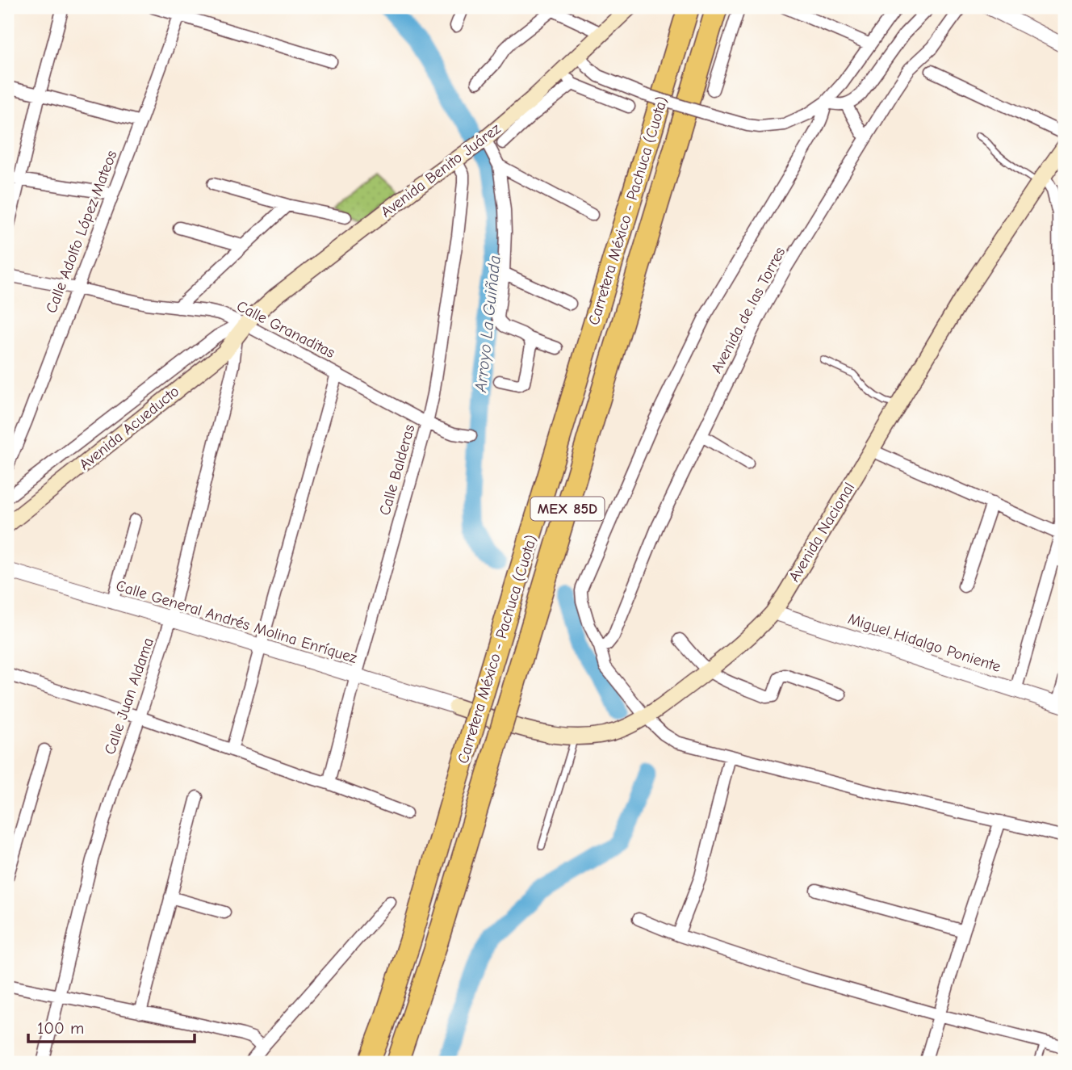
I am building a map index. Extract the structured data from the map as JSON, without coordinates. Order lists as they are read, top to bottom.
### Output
{
  "streets": {
    "highway": ["Carretera México - Pachuca (Cuota)", "MEX 85D"],
    "main road": ["Avenida Benito Juárez", "Avenida Acueducto", "Avenida Nacional"],
    "street": [
      "Calle Adolfo López Mateos",
      "Avenida de las Torres",
      "Calle Granaditas",
      "Calle Balderas",
      "Calle General Andrés Molina Enríquez",
      "Miguel Hidalgo Poniente",
      "Calle Juan Aldama"
    ]
  },
  "crossings": [
    ["Avenida Benito Juárez", "Calle Granaditas"],
    ["Avenida Benito Juárez", "Avenida Acueducto"],
    ["Avenida Benito Juárez", "Calle Balderas"],
    ["Avenida Benito Juárez", "Calle Juan Aldama"],
    ["Calle Adolfo López Mateos", "Calle Granaditas"],
    ["Avenida de las Torres", "Avenida Nacional"],
    ["Calle Granaditas", "Avenida Acueducto"],
    ["Calle Granaditas", "Calle Balderas"],
    ["Calle Granaditas", "Calle Juan Aldama"],
    ["Avenida Acueducto", "Calle Juan Aldama"],
    ["Calle Balderas", "Calle General Andrés Molina Enríquez"],
    ["Avenida Nacional", "Calle General Andrés Molina Enríquez"],
    ["Avenida Nacional", "Miguel Hidalgo Poniente"],
    ["Calle General Andrés Molina Enríquez", "Calle Juan Aldama"]
  ],
  "water": ["Arroyo La Guiñada"],
  "scale_bar": "100 m"
}
